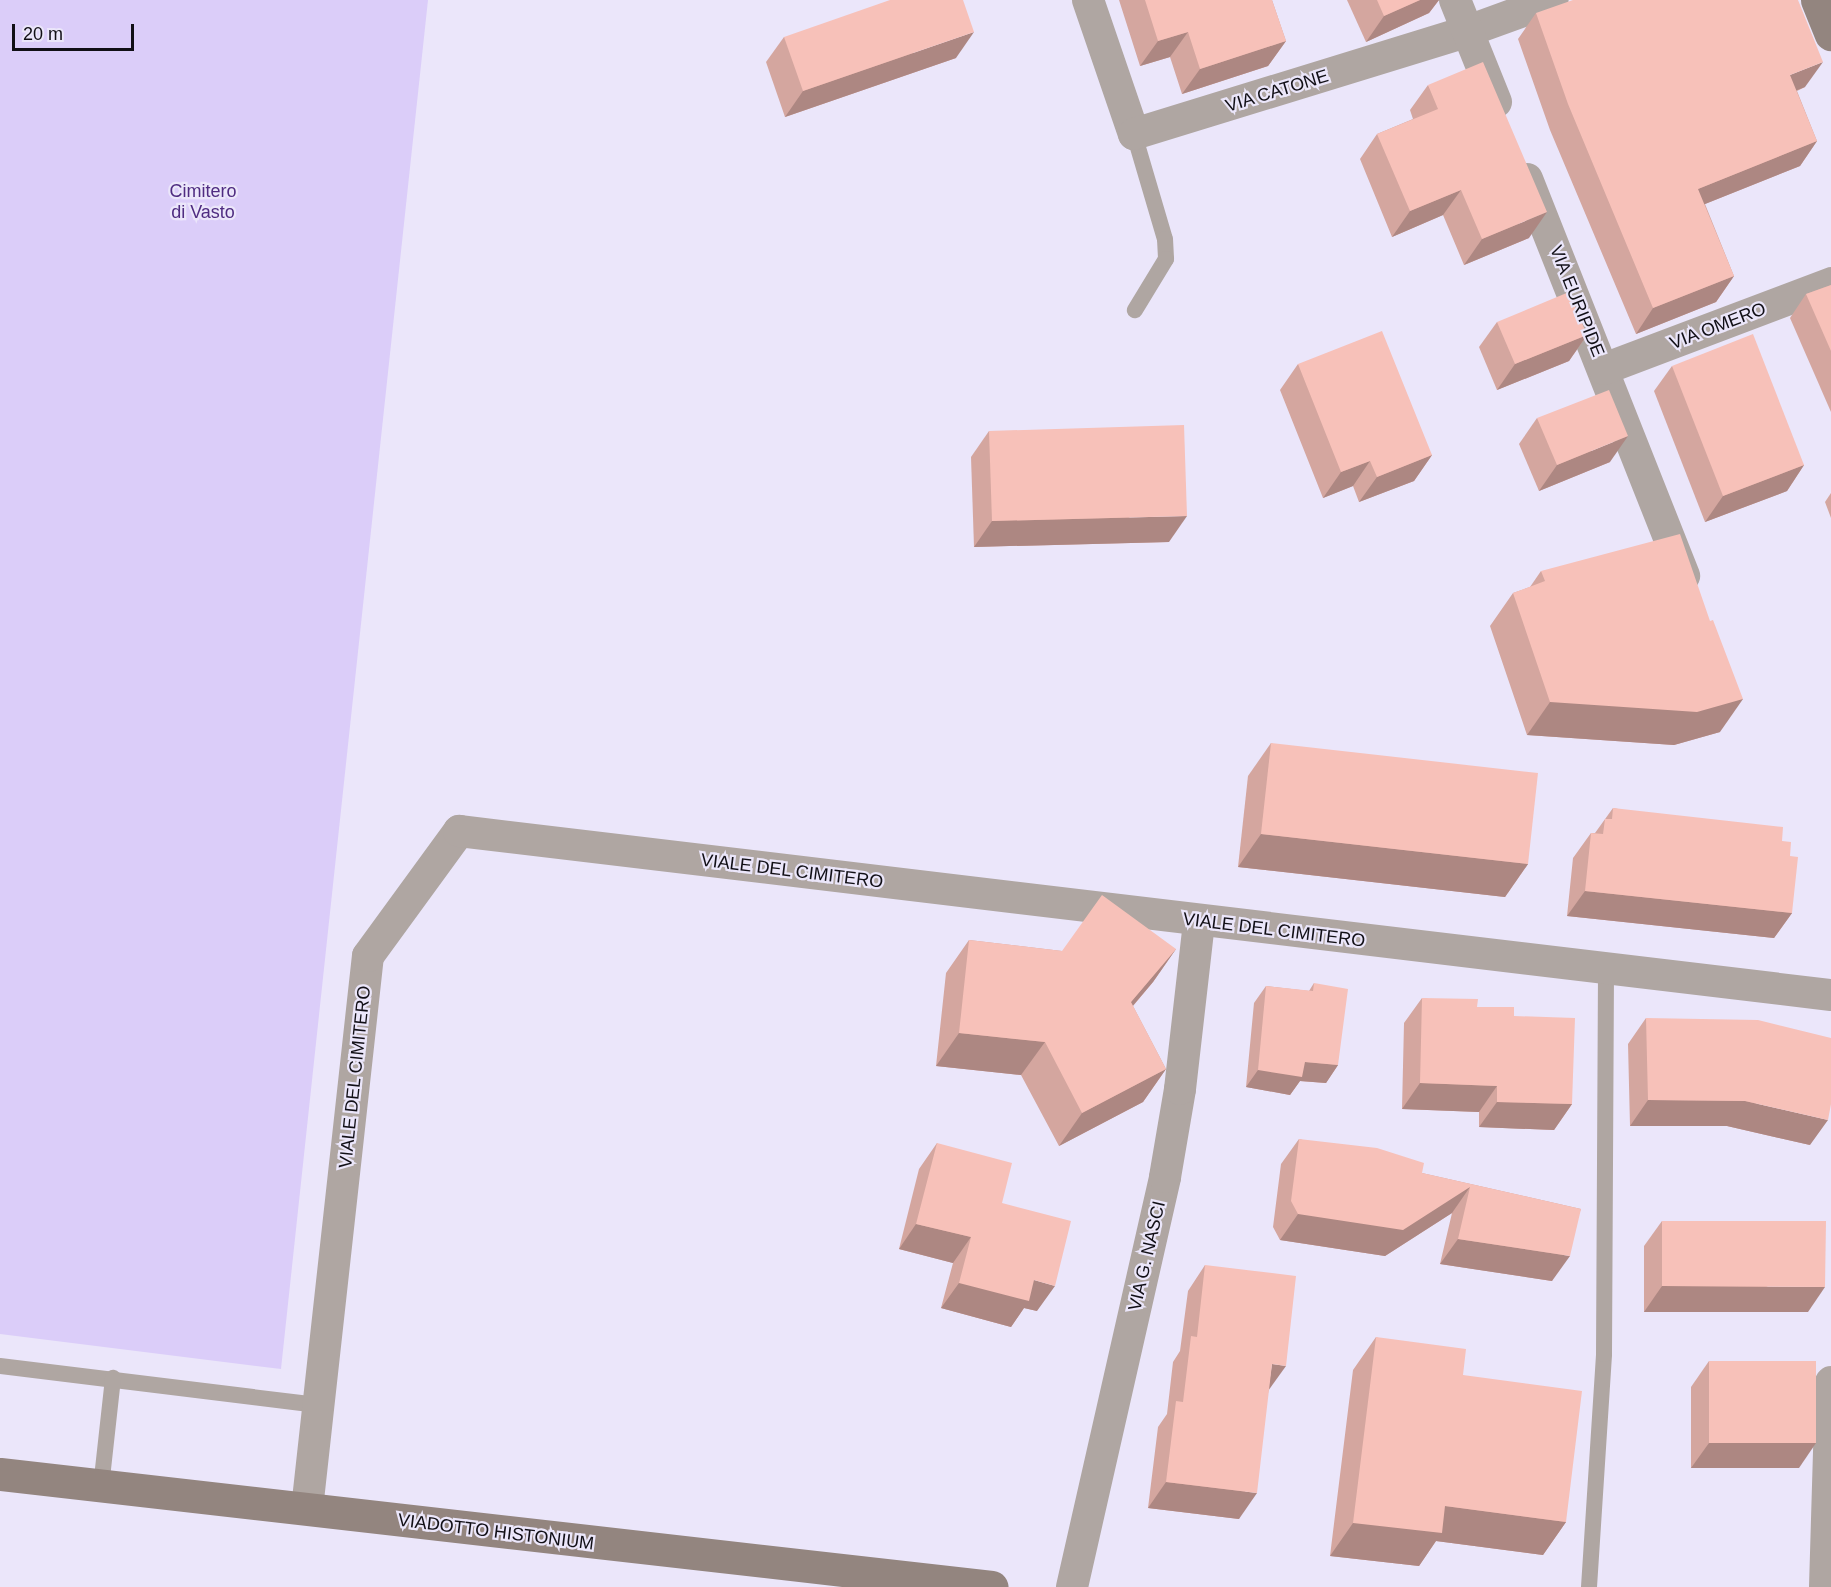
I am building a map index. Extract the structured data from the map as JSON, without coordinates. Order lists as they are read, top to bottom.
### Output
{
  "streets": {
    "main road": ["VIADOTTO HISTONIUM"],
    "street": [
      "VIA CATONE",
      "VIA EURIPIDE",
      "VIA OMERO",
      "VIALE DEL CIMITERO",
      "VIA G. NASCI"
    ]
  },
  "crossings": [
    ["VIA CATONE", "VIA EURIPIDE"],
    ["VIA EURIPIDE", "VIA OMERO"],
    ["VIALE DEL CIMITERO", "VIA G. NASCI"],
    ["VIALE DEL CIMITERO", "VIADOTTO HISTONIUM"]
  ],
  "parks": ["Cimitero di Vasto"],
  "scale_bar": "20 m"
}
